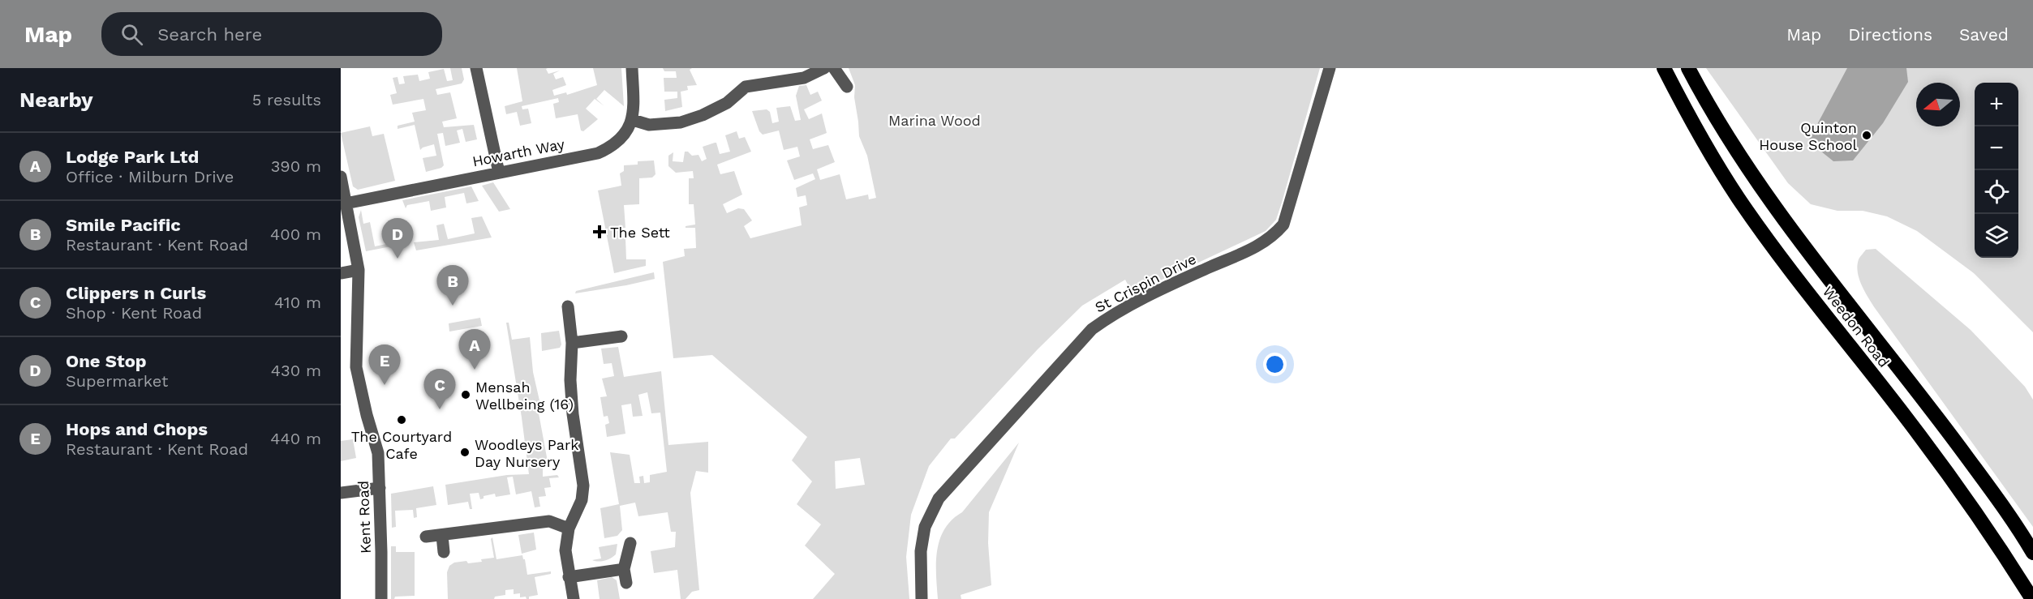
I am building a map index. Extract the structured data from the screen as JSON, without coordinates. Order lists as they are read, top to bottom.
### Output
{
  "streets": {
    "highway": ["Weedon Road"],
    "street": ["Howarth Way", "St Crispin Drive", "Kent Road"]
  },
  "crossings": [
    ["Howarth Way", "Kent Road"]
  ],
  "parks": ["Marina Wood"],
  "places": {
    "other": [
      "Quinton House School",
      "Mensah Wellbeing (16)",
      "The Courtyard Cafe",
      "Woodleys Park Day Nursery"
    ],
    "health": ["The Sett"]
  },
  "north": "left",
  "page": {
    "header": "Map",
    "search": "Search here",
    "nav": ["Map", "Directions", "Saved"],
    "heading": ["Nearby", "5 results"],
    "map_buttons": ["+", "−"],
    "list": [
      {
        "mark": "A",
        "name": "Lodge Park Ltd",
        "note": "Office · Milburn Drive",
        "value": "390 m"
      },
      {
        "mark": "B",
        "name": "Smile Pacific",
        "note": "Restaurant · Kent Road",
        "value": "400 m"
      },
      {
        "mark": "C",
        "name": "Clippers n Curls",
        "note": "Shop · Kent Road",
        "value": "410 m"
      },
      {
        "mark": "D",
        "name": "One Stop",
        "note": "Supermarket",
        "value": "430 m"
      },
      {
        "mark": "E",
        "name": "Hops and Chops",
        "note": "Restaurant · Kent Road",
        "value": "440 m"
      }
    ],
    "pins": [
      "D",
      "B",
      "A",
      "E",
      "C"
    ]
  }
}
